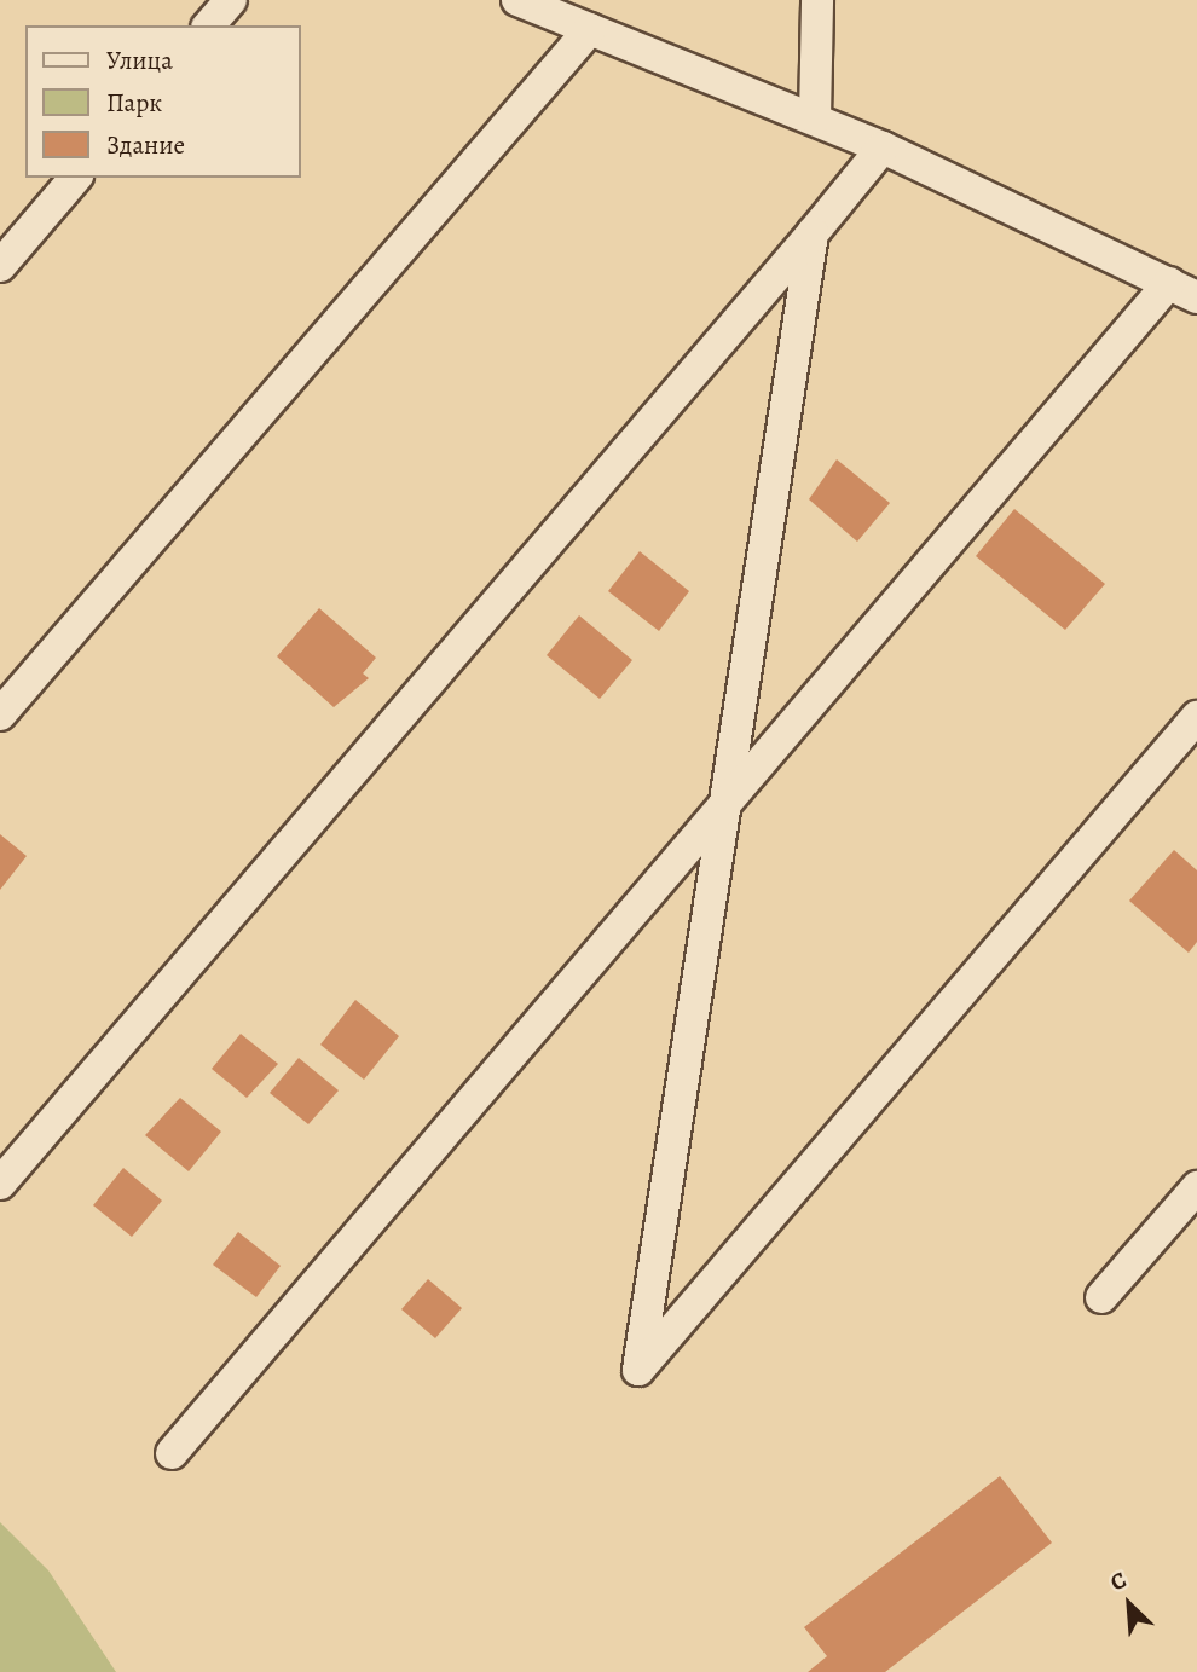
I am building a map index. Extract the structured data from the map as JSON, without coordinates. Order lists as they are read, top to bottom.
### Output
{
  "legend": ["Улица", "Парк", "Здание"],
  "north": "top left"
}
